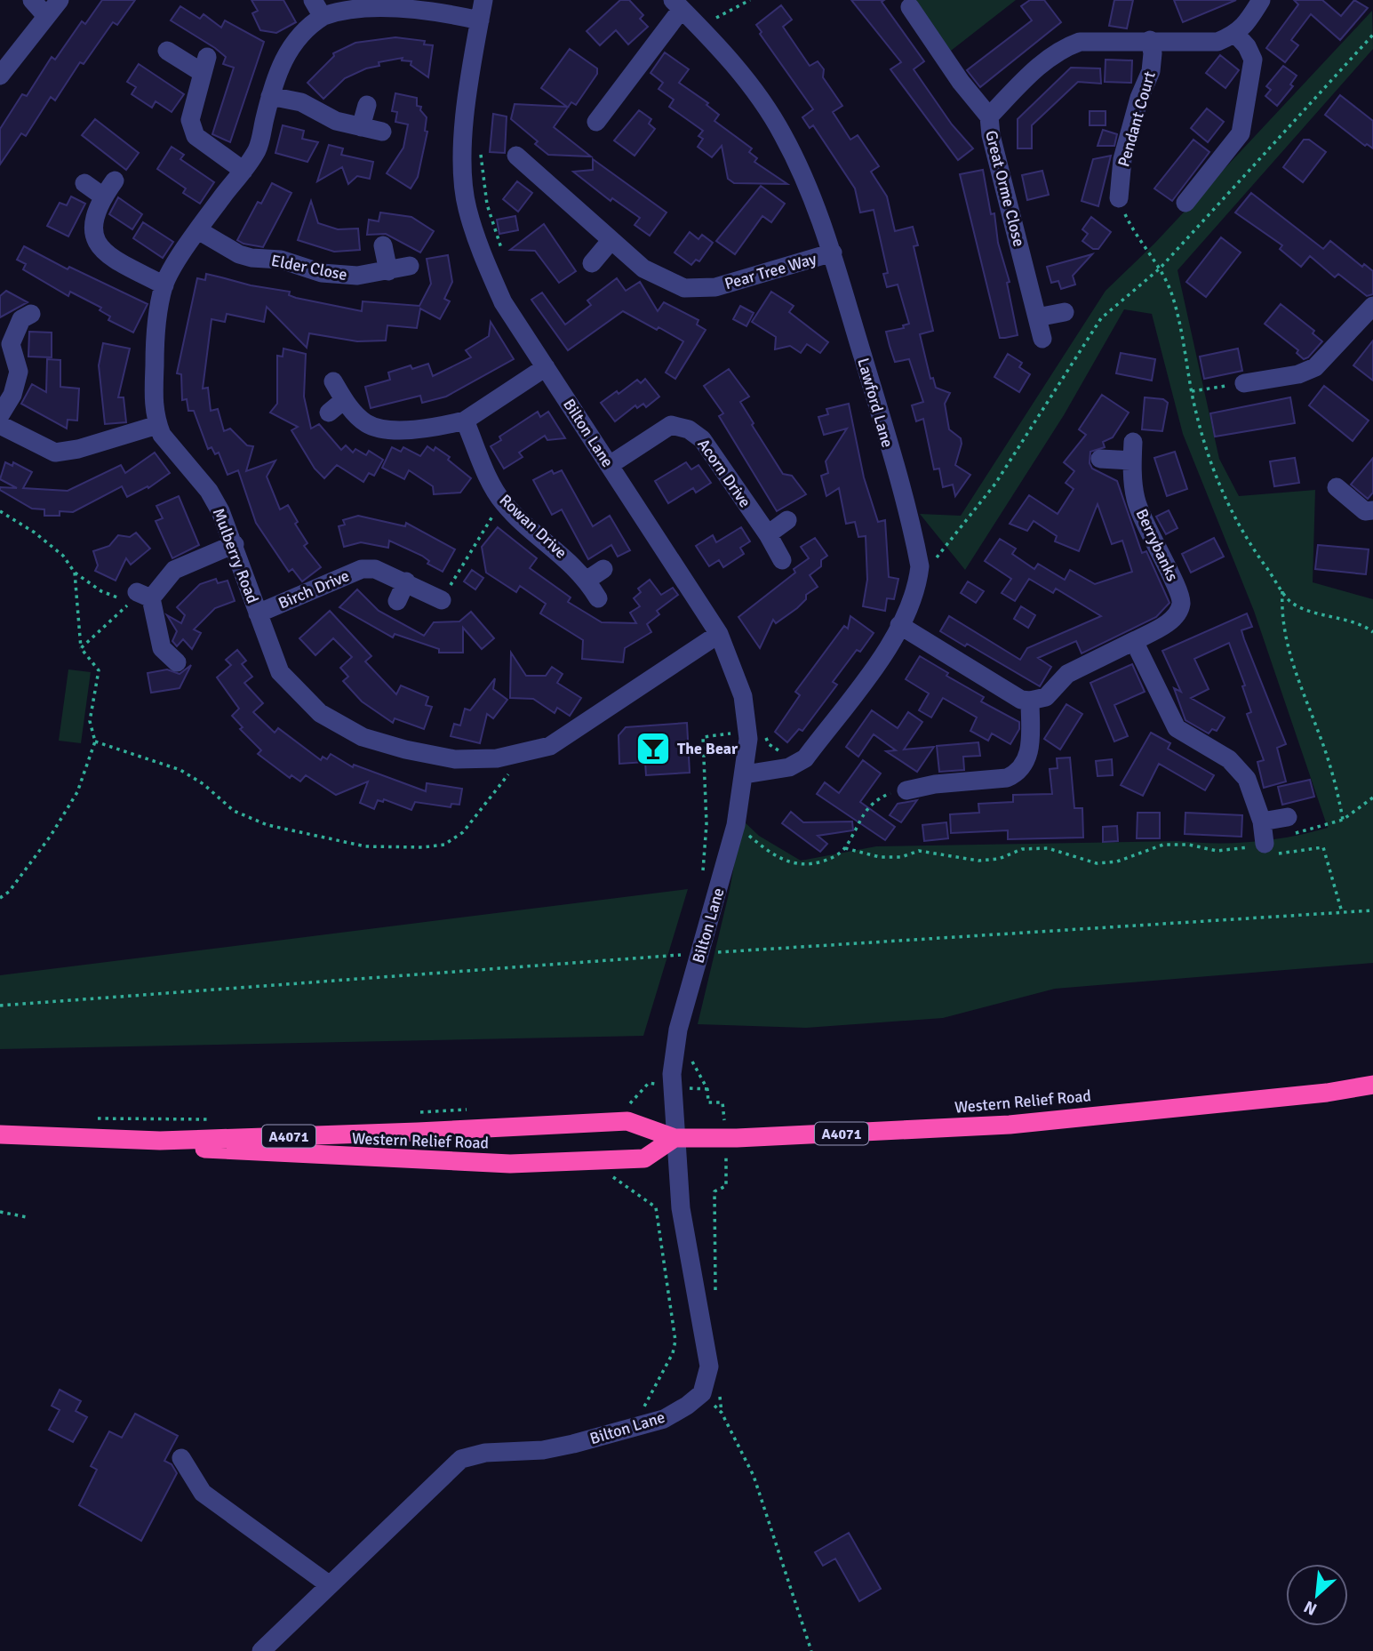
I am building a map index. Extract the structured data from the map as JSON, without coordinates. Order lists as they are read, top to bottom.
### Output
{
  "streets": {
    "highway": ["Western Relief Road", "A4071"],
    "street": [
      "Pendant Court",
      "Great Orme Close",
      "Elder Close",
      "Pear Tree Way",
      "Lawford Lane",
      "Bilton Lane",
      "Acorn Drive",
      "Rowan Drive",
      "Berrybanks",
      "Mulberry Road",
      "Birch Drive"
    ]
  },
  "crossings": [
    ["Pendant Court", "Great Orme Close"],
    ["Elder Close", "Mulberry Road"],
    ["Pear Tree Way", "Lawford Lane"],
    ["Bilton Lane", "Acorn Drive"],
    ["Bilton Lane", "Mulberry Road"],
    ["Bilton Lane", "Western Relief Road"],
    ["Mulberry Road", "Birch Drive"]
  ],
  "places": {
    "bar": ["The Bear"]
  },
  "north": "bottom left"
}
